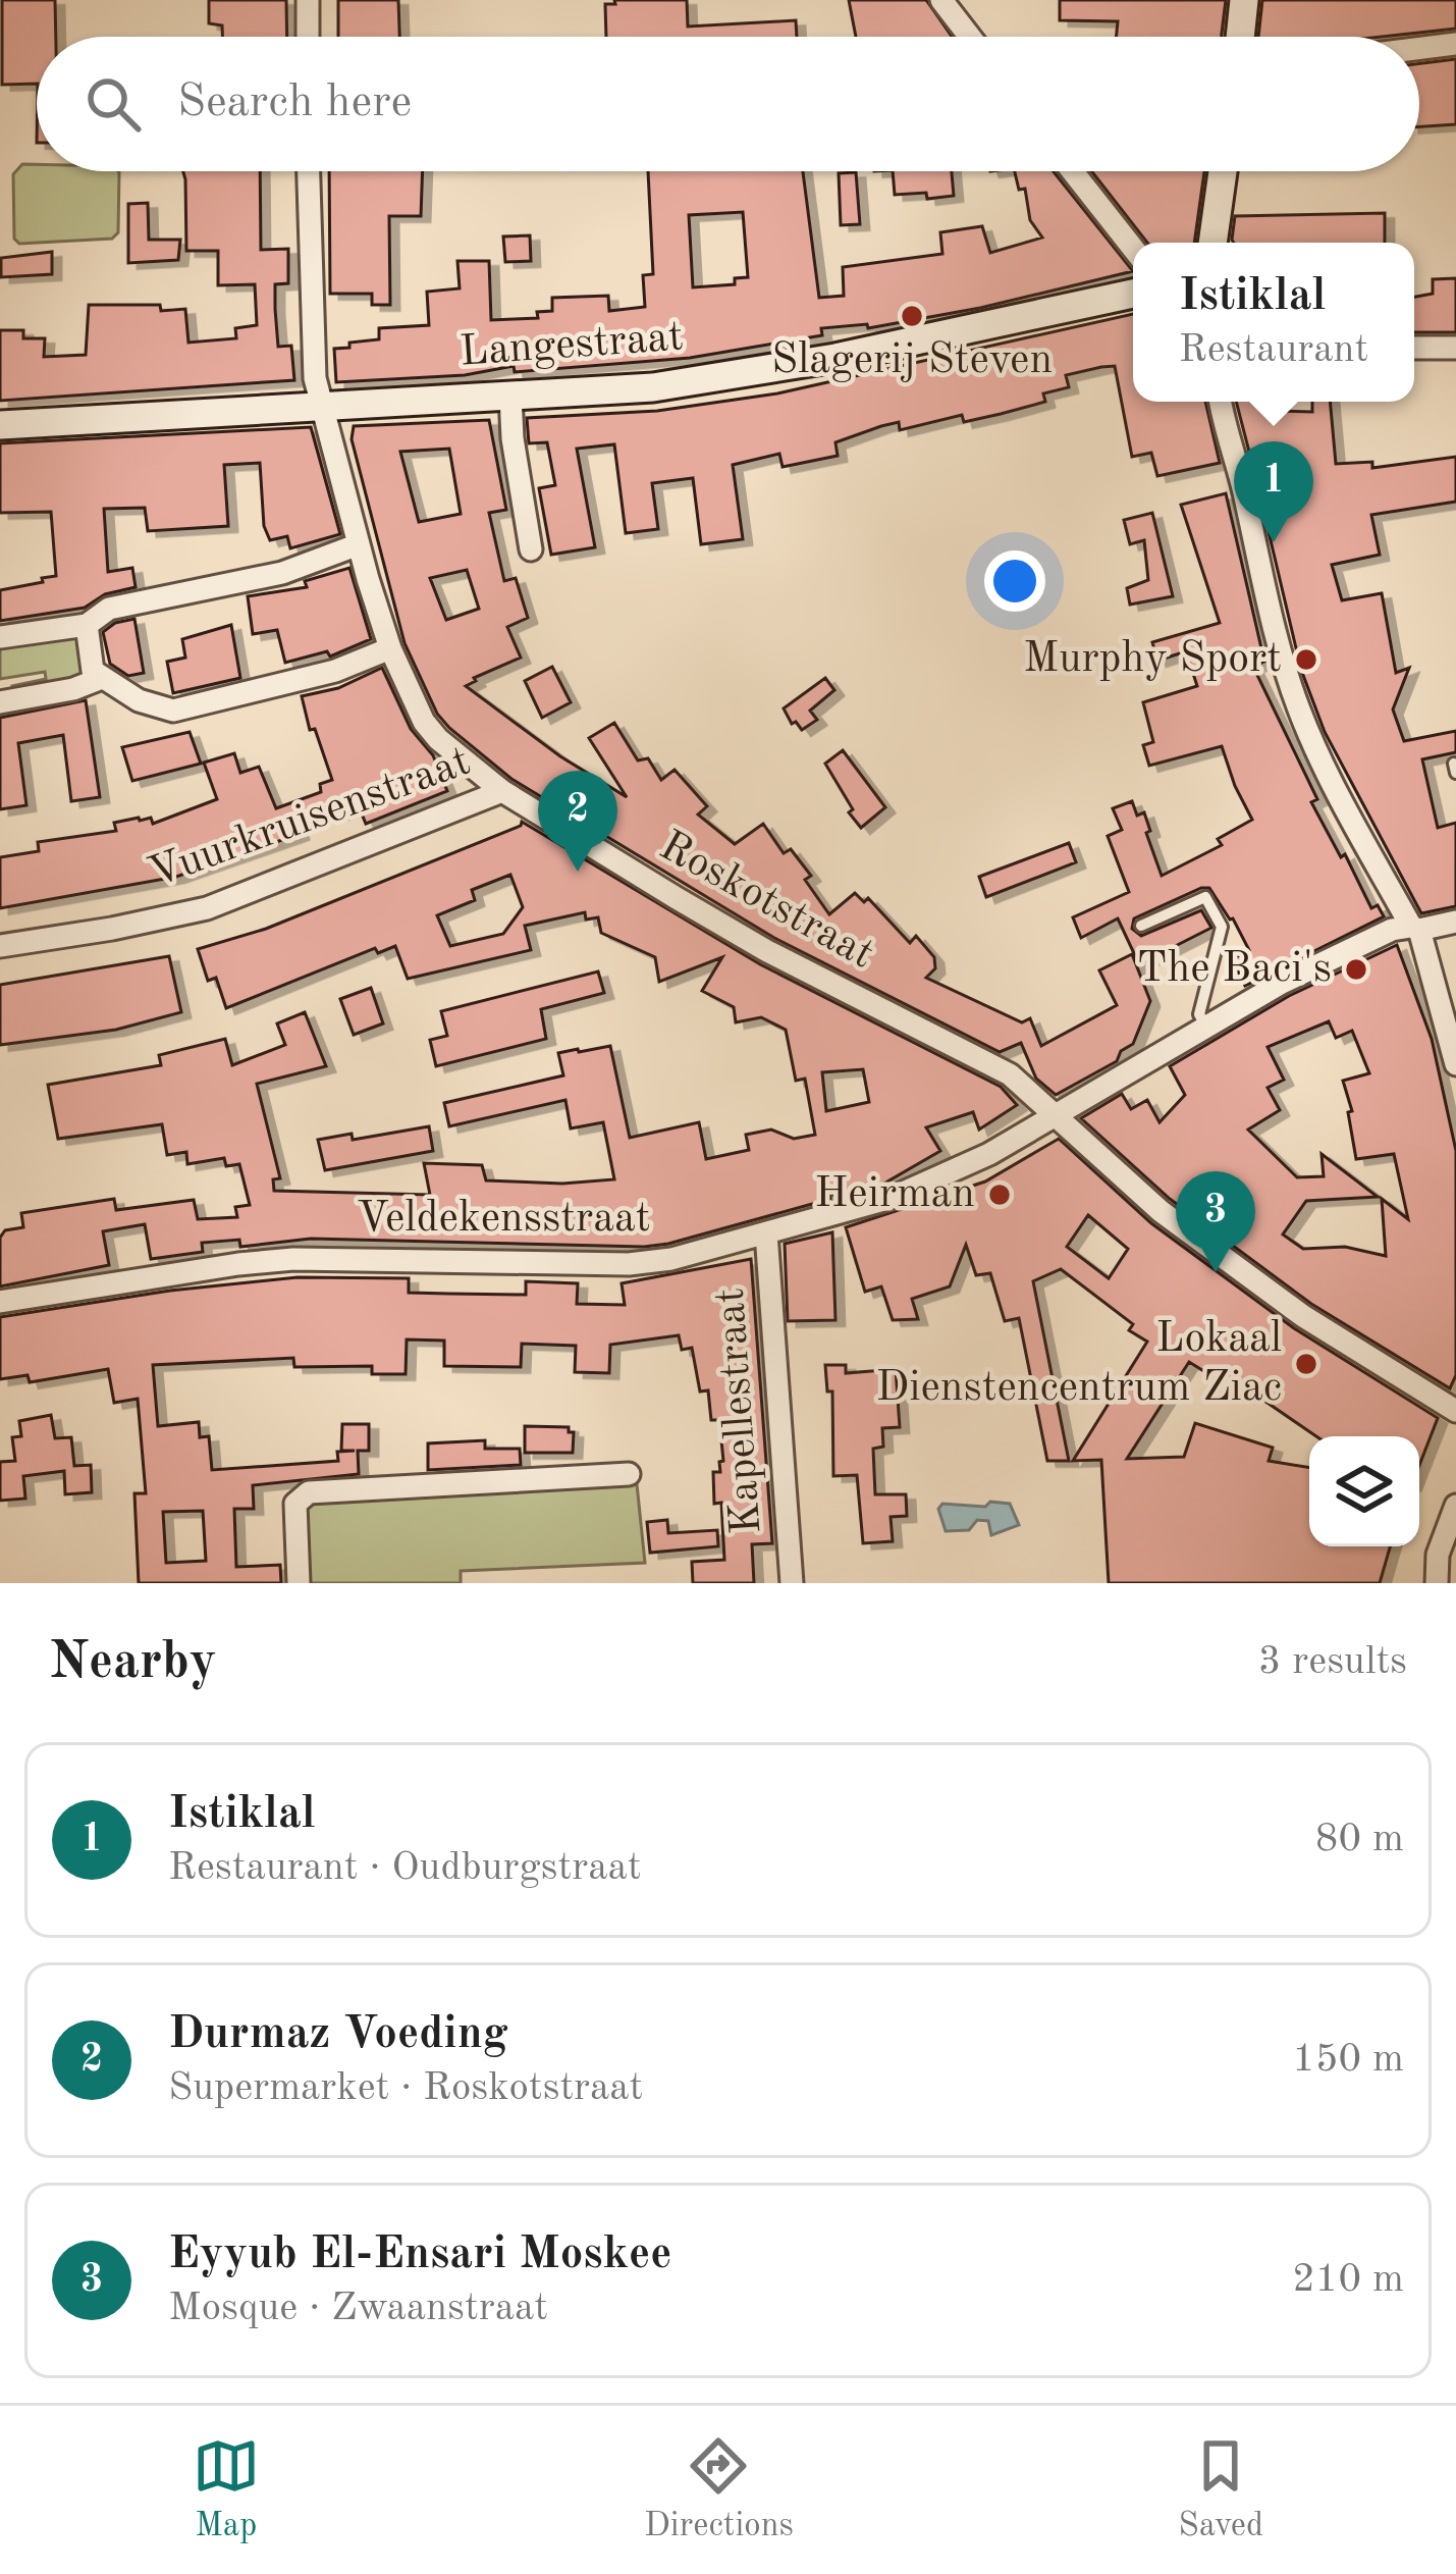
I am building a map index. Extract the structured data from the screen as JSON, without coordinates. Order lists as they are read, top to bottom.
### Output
{
  "streets": {
    "street": [
      "Langestraat",
      "Vuurkruisenstraat",
      "Roskotstraat",
      "Veldekensstraat",
      "Kapellestraat"
    ]
  },
  "crossings": [
    ["Langestraat", "Roskotstraat"],
    ["Vuurkruisenstraat", "Roskotstraat"],
    ["Roskotstraat", "Veldekensstraat"],
    ["Veldekensstraat", "Kapellestraat"]
  ],
  "places": [
    "Slagerij Steven",
    "Murphy Sport",
    "The Baci's",
    "Heirman",
    "Lokaal Dienstencentrum Ziac"
  ],
  "page": {
    "search": "Search here",
    "popup": ["Istiklal", "Restaurant"],
    "pins": ["1", "2", "3"],
    "heading": ["Nearby", "3 results"],
    "list": [
      {
        "mark": "1",
        "name": "Istiklal",
        "note": "Restaurant · Oudburgstraat",
        "value": "80 m"
      },
      {
        "mark": "2",
        "name": "Durmaz Voeding",
        "note": "Supermarket · Roskotstraat",
        "value": "150 m"
      },
      {
        "mark": "3",
        "name": "Eyyub El-Ensari Moskee",
        "note": "Mosque · Zwaanstraat",
        "value": "210 m"
      }
    ],
    "nav": ["Map", "Directions", "Saved"]
  }
}
